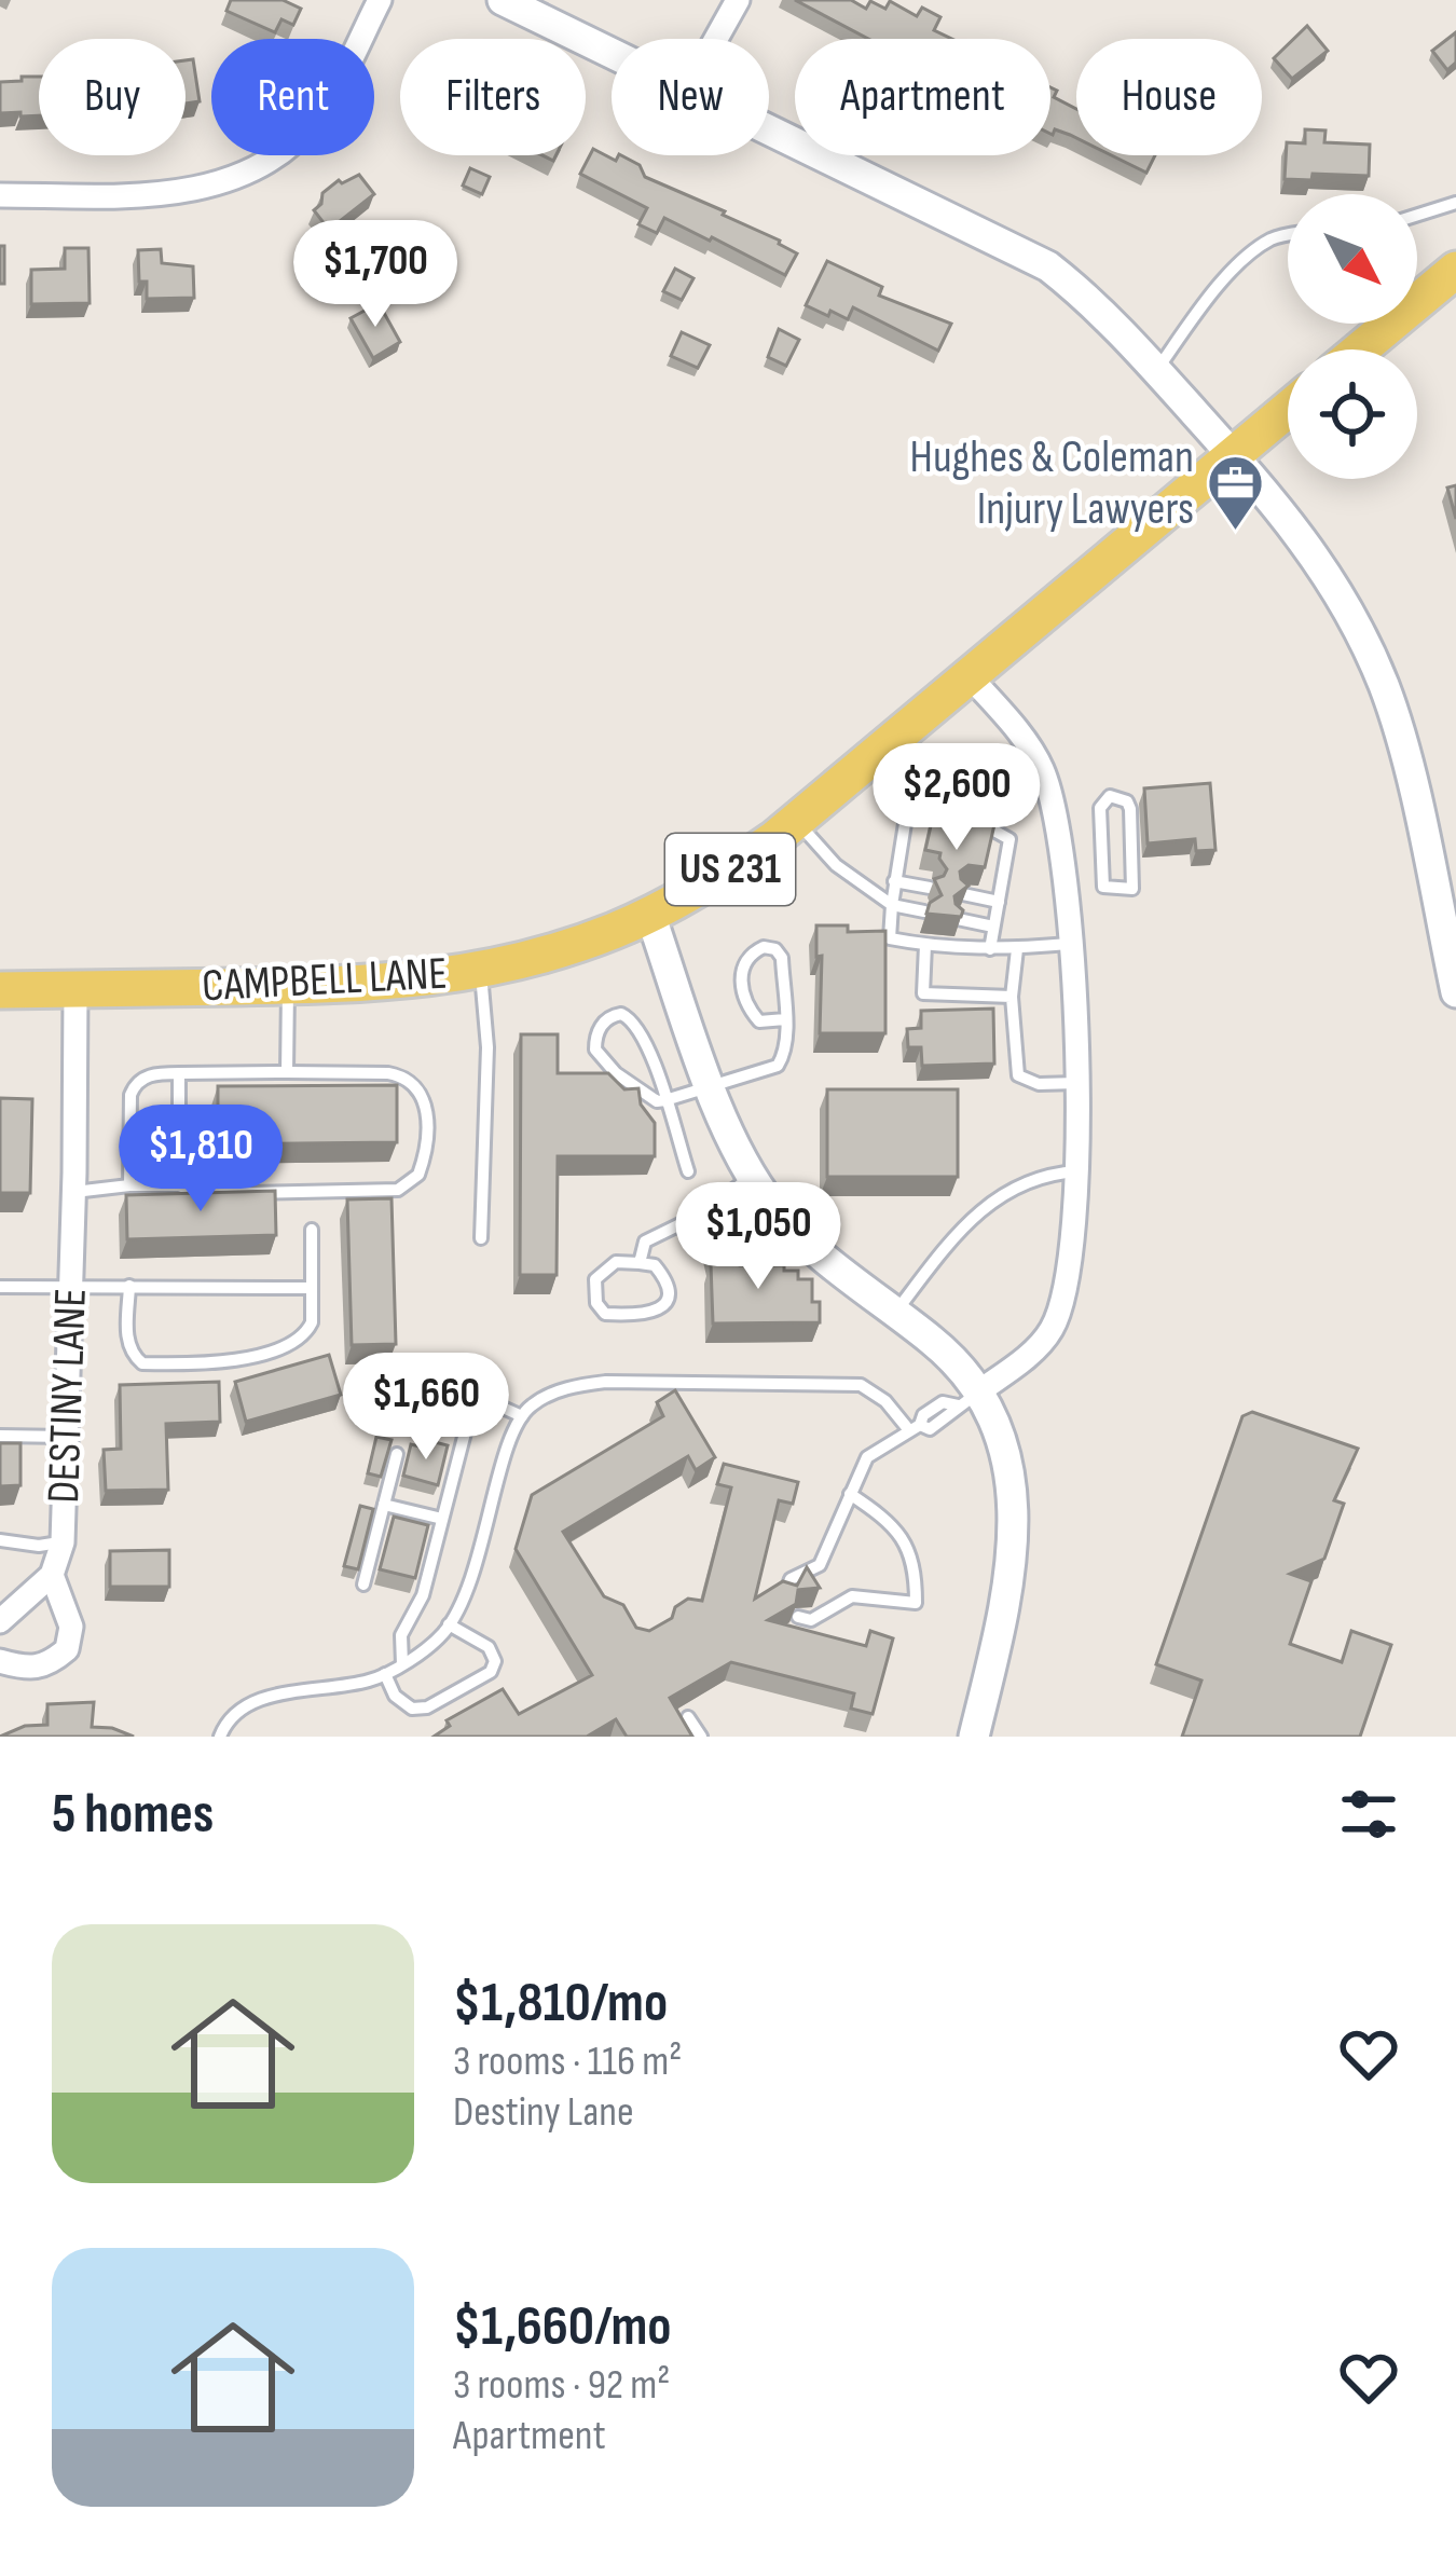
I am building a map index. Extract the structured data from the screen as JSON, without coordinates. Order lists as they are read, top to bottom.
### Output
{
  "streets": {
    "main road": ["US 231", "CAMPBELL LANE"],
    "street": ["DESTINY LANE"]
  },
  "crossings": [
    ["CAMPBELL LANE", "DESTINY LANE"]
  ],
  "places": {
    "office": ["Hughes & Coleman Injury Lawyers"]
  },
  "north": "bottom right",
  "page": {
    "chip": [
      "Buy",
      "Rent",
      "Filters",
      "New",
      "Apartment",
      "House"
    ],
    "price": [
      "$1,700",
      "$2,600",
      "$1,810",
      "$1,050",
      "$1,660"
    ],
    "heading": "5 homes",
    "list": [
      {
        "name": "$1,810/mo",
        "note": "3 rooms · 116 m² · Destiny Lane"
      },
      {
        "name": "$1,660/mo",
        "note": "3 rooms · 92 m² · Apartment"
      }
    ]
  }
}
